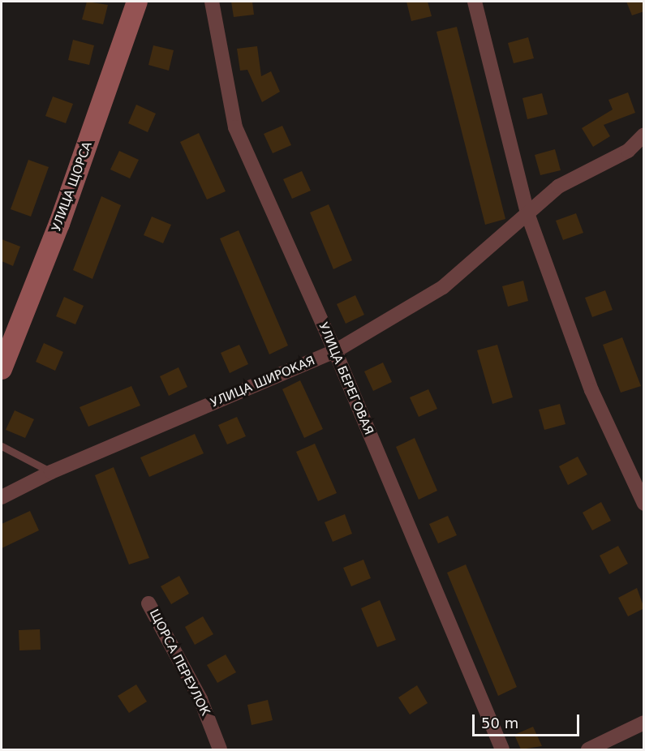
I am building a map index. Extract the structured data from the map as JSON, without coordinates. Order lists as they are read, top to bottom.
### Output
{
  "streets": {
    "street": [
      "УЛИЦА ЩОРСА",
      "УЛИЦА БЕРЕГОВАЯ",
      "УЛИЦА ШИРОКАЯ",
      "ЩОРСА ПЕРЕУЛОК"
    ]
  },
  "crossings": [
    ["УЛИЦА БЕРЕГОВАЯ", "УЛИЦА ШИРОКАЯ"]
  ],
  "scale_bar": "50 m"
}
